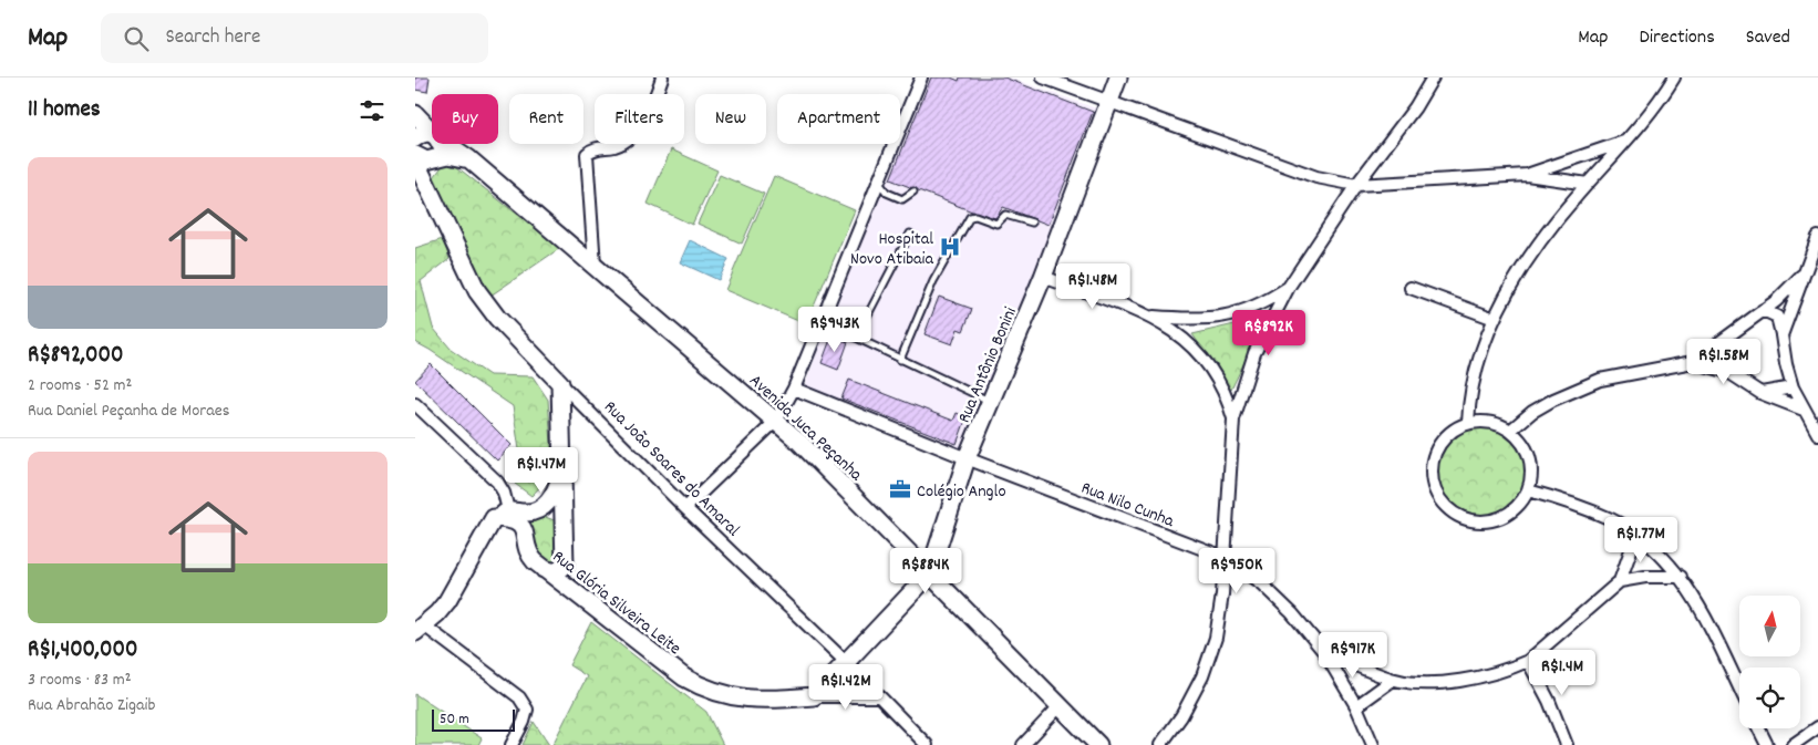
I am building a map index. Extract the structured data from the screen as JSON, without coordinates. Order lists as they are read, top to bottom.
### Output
{
  "streets": {
    "main road": [
      "Rua Antônio Bonini",
      "Avenida Juca Peçanha",
      "Rua João Soares do Amaral",
      "Rua Glória Silveira Leite"
    ],
    "street": ["Rua Nilo Cunha"]
  },
  "crossings": [
    ["Rua Antônio Bonini", "Avenida Juca Peçanha"],
    ["Rua Antônio Bonini", "Rua Nilo Cunha"]
  ],
  "places": {
    "hospital": ["Hospital Novo Atibaia"],
    "office": ["Colégio Anglo"]
  },
  "scale_bar": "50 m",
  "north": "top",
  "page": {
    "header": "Map",
    "search": "Search here",
    "nav": ["Map", "Directions", "Saved"],
    "heading": "11 homes",
    "chip": [
      "Buy",
      "Rent",
      "Filters",
      "New",
      "Apartment"
    ],
    "list": [
      {
        "name": "R$892,000",
        "note": "2 rooms · 52 m² · Rua Daniel Peçanha de Moraes"
      },
      {
        "name": "R$1,400,000",
        "note": "3 rooms · 83 m² · Rua Abrahão Zigaib"
      }
    ],
    "price": [
      "R$1.48M",
      "R$943K",
      "R$892K",
      "R$1.58M",
      "R$1.47M",
      "R$1.77M",
      "R$884K",
      "R$950K",
      "R$917K",
      "R$1.4M",
      "R$1.42M"
    ],
    "scale": "50 m"
  }
}
